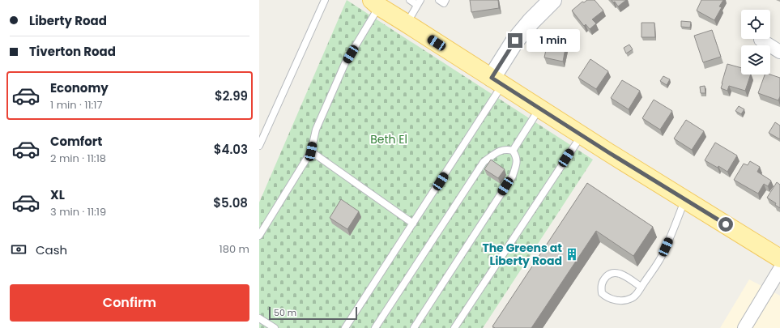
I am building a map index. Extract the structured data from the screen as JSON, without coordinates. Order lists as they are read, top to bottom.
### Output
{
  "parks": ["Beth El"],
  "places": {
    "building": ["The Greens at Liberty Road"]
  },
  "scale_bar": "50 m",
  "page": {
    "banner": ["Liberty Road", "Tiverton Road"],
    "bubble": "1 min",
    "list": [
      {
        "name": "Economy",
        "note": "1 min · 11:17",
        "value": "$2.99"
      },
      {
        "name": "Comfort",
        "note": "2 min · 11:18",
        "value": "$4.03"
      },
      {
        "name": "XL",
        "note": "3 min · 11:19",
        "value": "$5.08"
      }
    ],
    "pay": ["Cash", "180 m"],
    "buttons": "Confirm",
    "scale": "50 m"
  }
}
